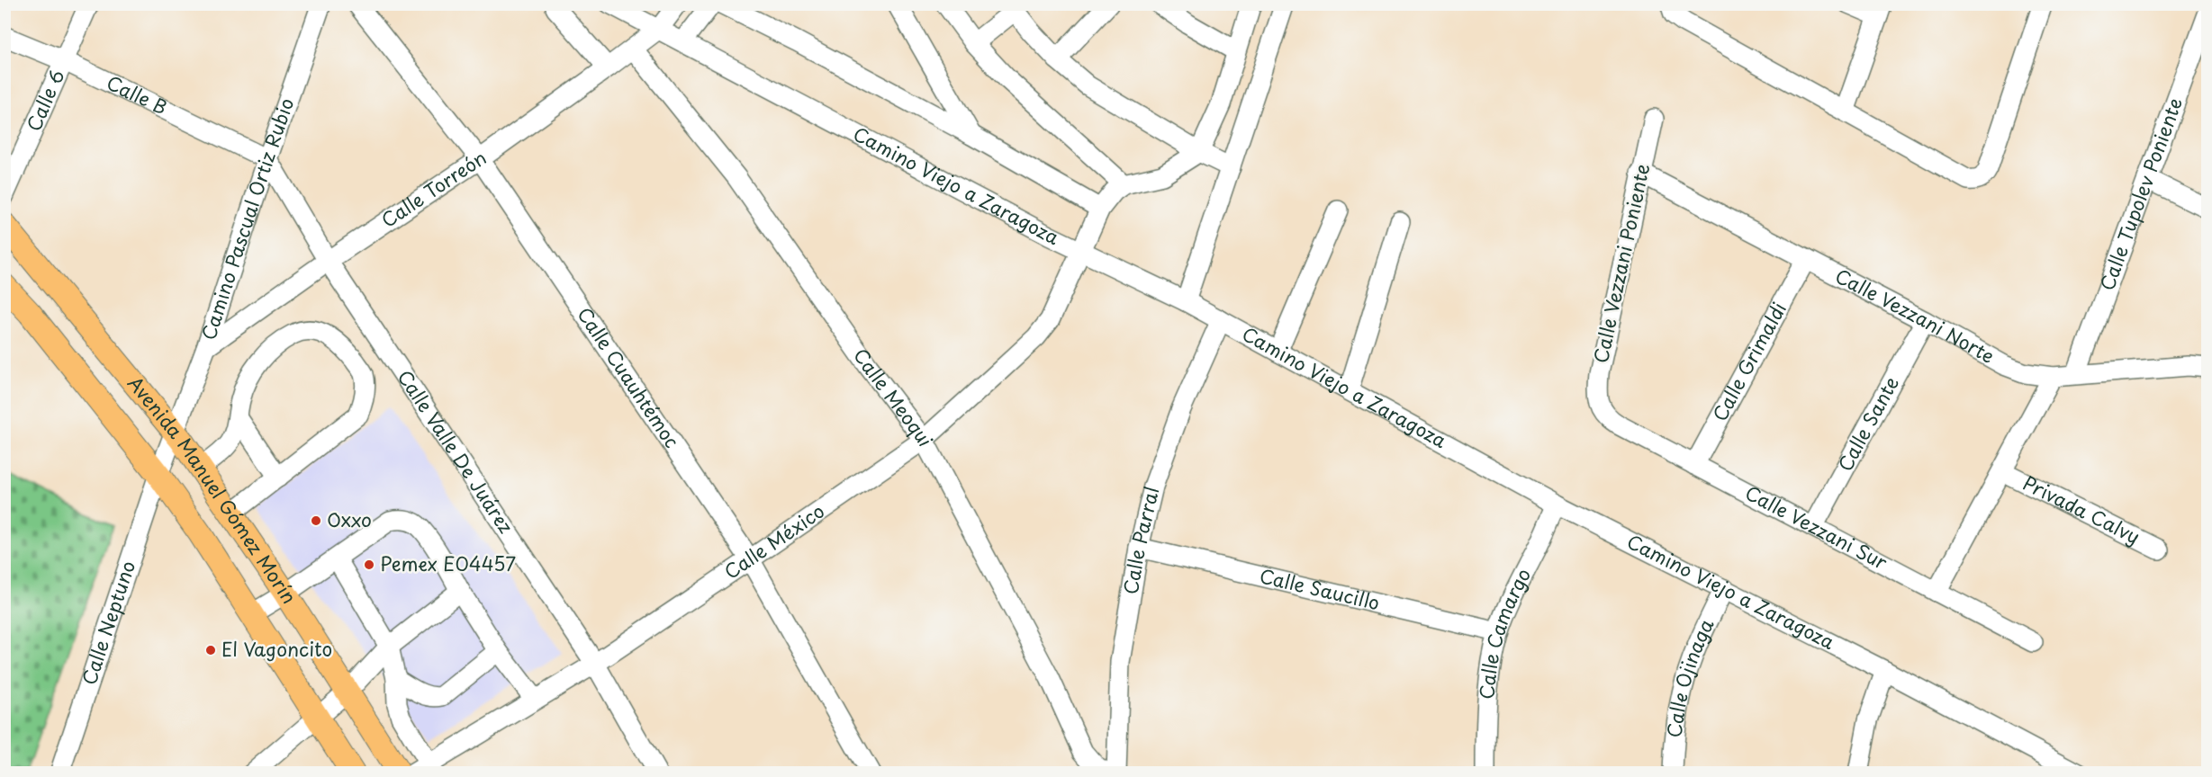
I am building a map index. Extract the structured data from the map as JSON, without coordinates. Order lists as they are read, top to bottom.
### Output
{
  "streets": {
    "main road": ["Avenida Manuel Gómez Morín"],
    "street": [
      "Calle B",
      "Calle 6",
      "Camino Viejo a Zaragoza",
      "Calle Torreón",
      "Calle Tupolev Poniente",
      "Camino Pascual Ortiz Rubio",
      "Calle Vezzani Poniente",
      "Calle Vezzani Norte",
      "Calle Grimaldi",
      "Calle Cuauhtémoc",
      "Calle Meoqui",
      "Calle Sante",
      "Calle Valle De Juárez",
      "Privada Calvy",
      "Calle Vezzani Sur",
      "Calle Parral",
      "Calle México",
      "Calle Saucillo",
      "Calle Neptuno",
      "Calle Camargo",
      "Calle Ojinaga"
    ]
  },
  "crossings": [
    ["Calle B", "Calle 6"],
    ["Calle B", "Camino Pascual Ortiz Rubio"],
    ["Calle B", "Calle Valle De Juárez"],
    ["Camino Viejo a Zaragoza", "Calle Torreón"],
    ["Camino Viejo a Zaragoza", "Calle Parral"],
    ["Camino Viejo a Zaragoza", "Calle México"],
    ["Camino Viejo a Zaragoza", "Calle Camargo"],
    ["Camino Viejo a Zaragoza", "Calle Ojinaga"],
    ["Calle Torreón", "Camino Pascual Ortiz Rubio"],
    ["Calle Torreón", "Calle Cuauhtémoc"],
    ["Calle Torreón", "Calle Meoqui"],
    ["Calle Torreón", "Calle Valle De Juárez"],
    ["Calle Tupolev Poniente", "Calle Vezzani Norte"],
    ["Camino Pascual Ortiz Rubio", "Calle Valle De Juárez"],
    ["Camino Pascual Ortiz Rubio", "Avenida Manuel Gómez Morín"],
    ["Camino Pascual Ortiz Rubio", "Calle Neptuno"],
    ["Calle Vezzani Poniente", "Calle Vezzani Norte"],
    ["Calle Vezzani Poniente", "Calle Vezzani Sur"],
    ["Calle Vezzani Norte", "Calle Grimaldi"],
    ["Calle Vezzani Norte", "Calle Sante"],
    ["Calle Grimaldi", "Calle Vezzani Sur"],
    ["Calle Cuauhtémoc", "Calle México"],
    ["Calle Meoqui", "Calle México"],
    ["Calle Sante", "Calle Vezzani Sur"],
    ["Calle Valle De Juárez", "Calle México"],
    ["Avenida Manuel Gómez Morín", "Calle Neptuno"],
    ["Calle Parral", "Calle Saucillo"],
    ["Calle Saucillo", "Calle Camargo"]
  ],
  "places": ["Oxxo", "Pemex E04457", "El Vagoncito"]
}
